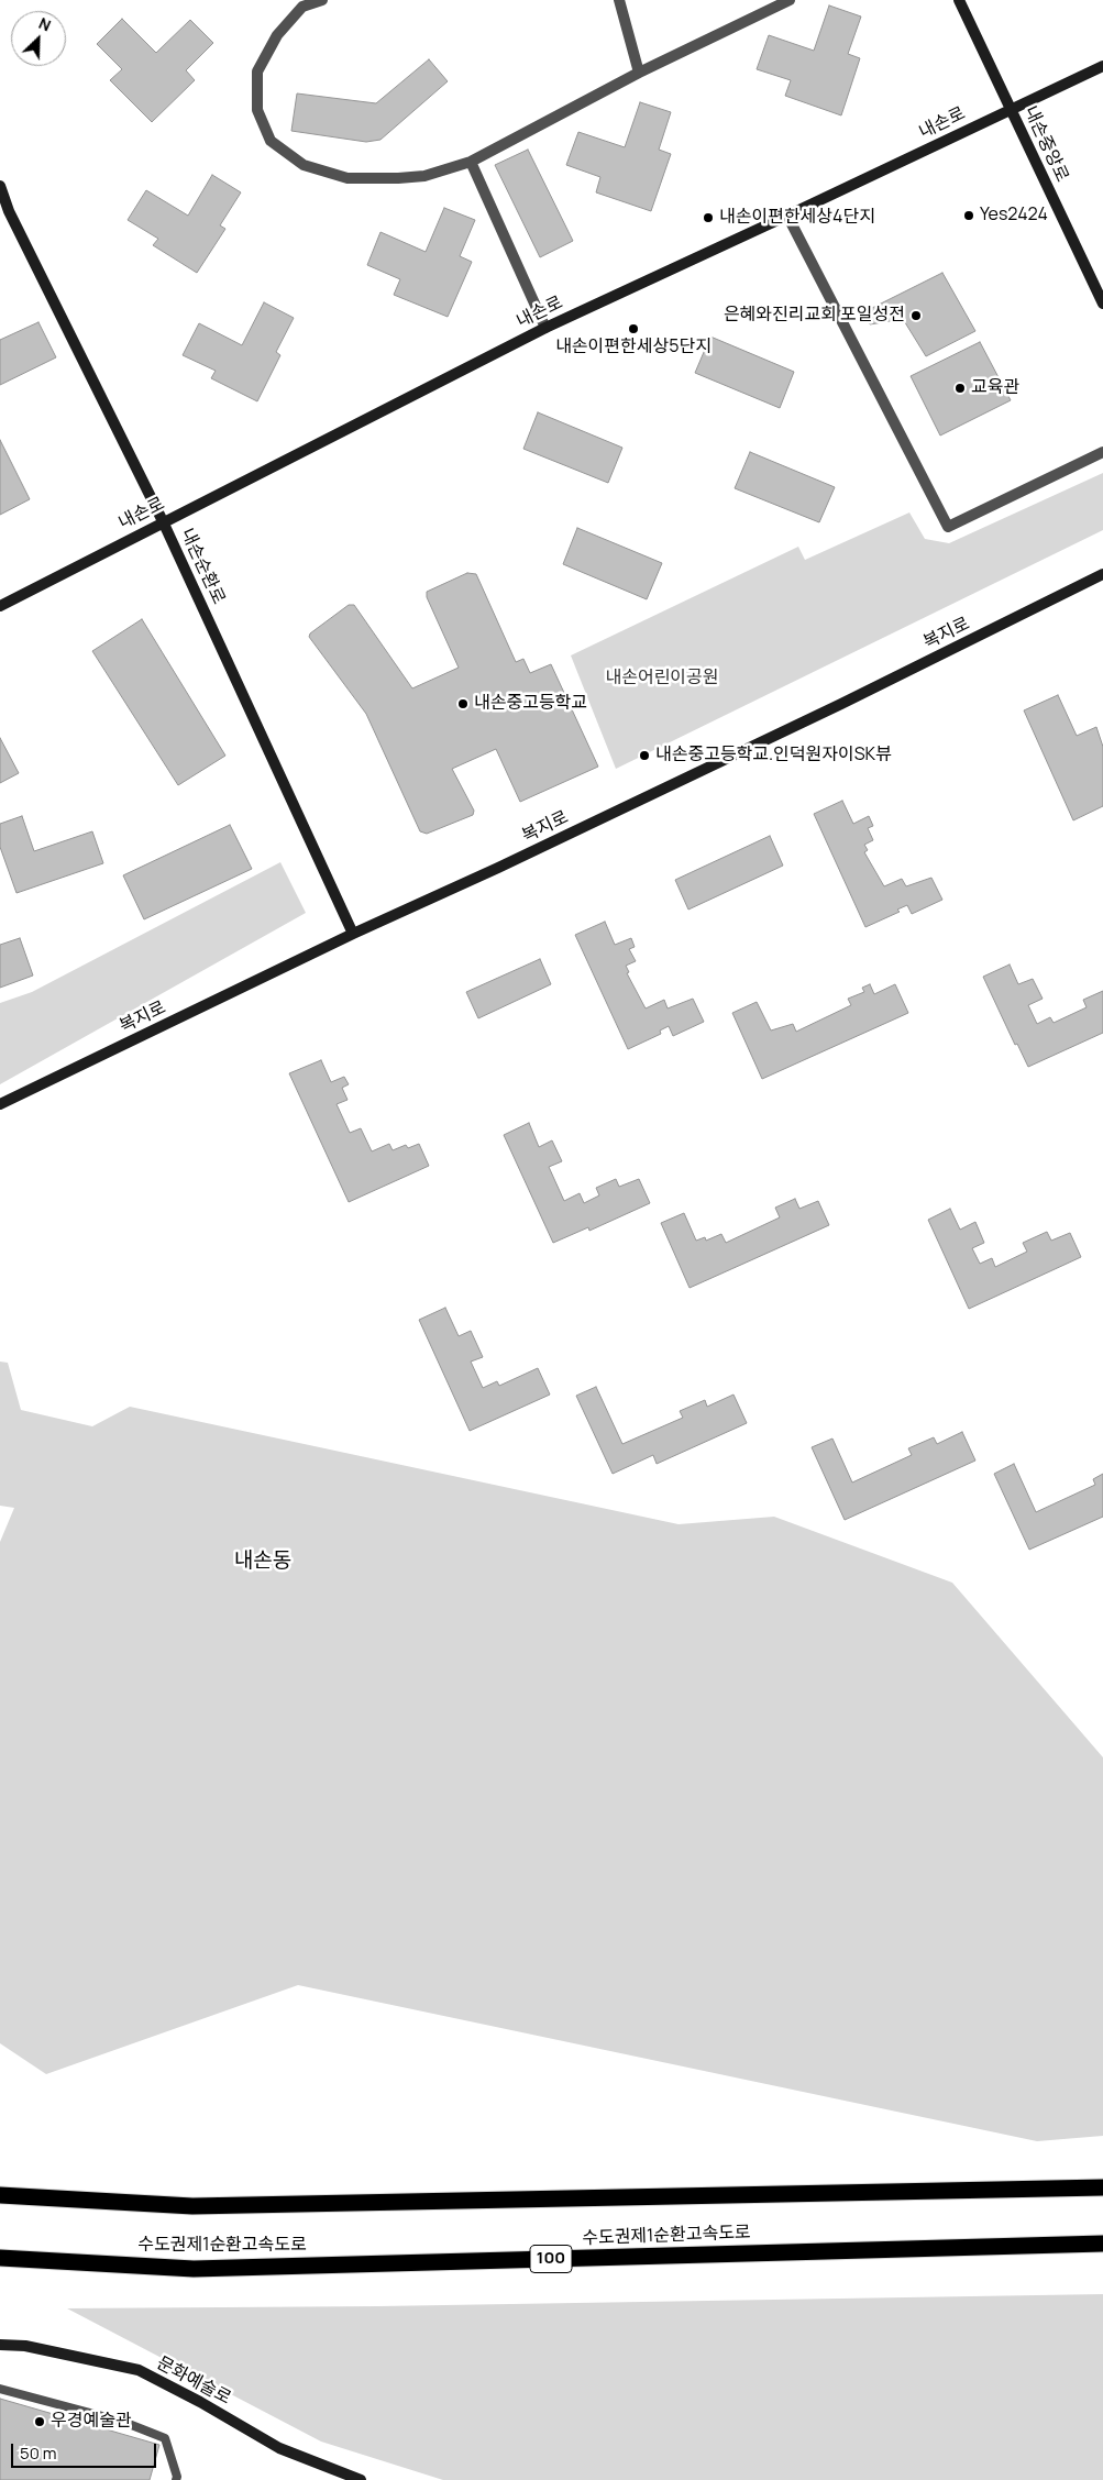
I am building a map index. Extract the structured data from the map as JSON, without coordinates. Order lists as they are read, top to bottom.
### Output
{
  "streets": {
    "highway": ["수도권제1순환고속도로", "100"],
    "street": [
      "내손로",
      "내손중앙로",
      "내손순환로",
      "복지로",
      "문화예술로"
    ]
  },
  "crossings": [
    ["내손로", "내손중앙로"],
    ["내손로", "내손순환로"],
    ["내손순환로", "복지로"]
  ],
  "districts": ["내손동"],
  "parks": ["내손어린이공원"],
  "places": [
    "Yes2424",
    "내손이편한세상4단지",
    "은혜와진리교회 포일성전",
    "내손이편한세상5단지",
    "교육관",
    "내손중고등학교",
    "내손중고등학교.인덕원자이SK뷰",
    "우경예술관"
  ],
  "scale_bar": "50 m",
  "north": "top right"
}
